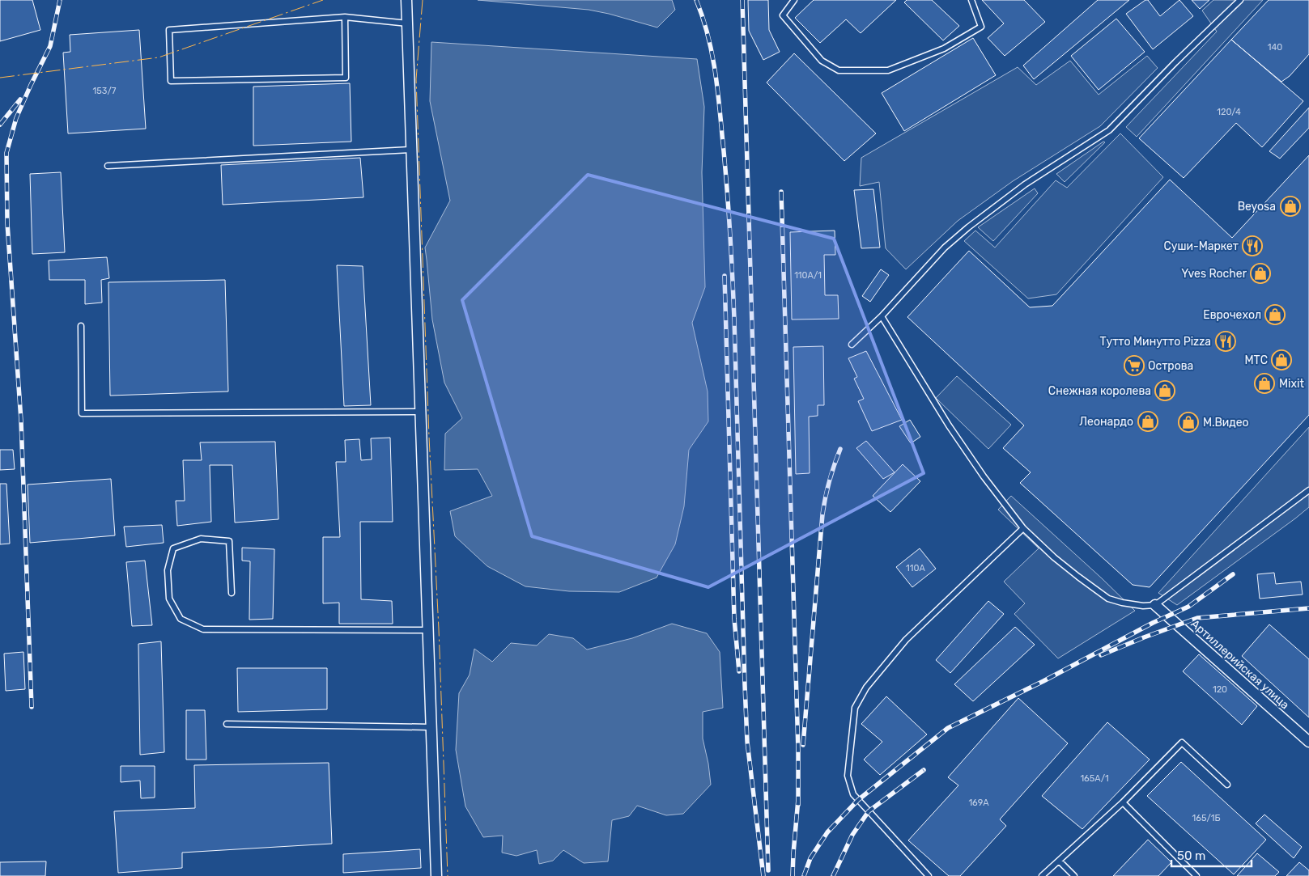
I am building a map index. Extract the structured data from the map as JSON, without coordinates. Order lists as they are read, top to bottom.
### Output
{
  "streets": {
    "street": ["Артиллерийская улица"]
  },
  "places": {
    "shop": [
      "Beyosa",
      "Yves Rocher",
      "Еврочехол",
      "МТС",
      "Mixit",
      "Снежная королева",
      "Леонардо",
      "М.Видео"
    ],
    "restaurant": ["Суши-Маркет", "Тутто Минутто Pizza"],
    "supermarket": ["Острова"]
  },
  "house_numbers": [
    "140",
    "153/7",
    "120/4",
    "110А/1",
    "110А",
    "120",
    "165А/1",
    "169А",
    "165/1Б"
  ],
  "scale_bar": "50 m"
}
